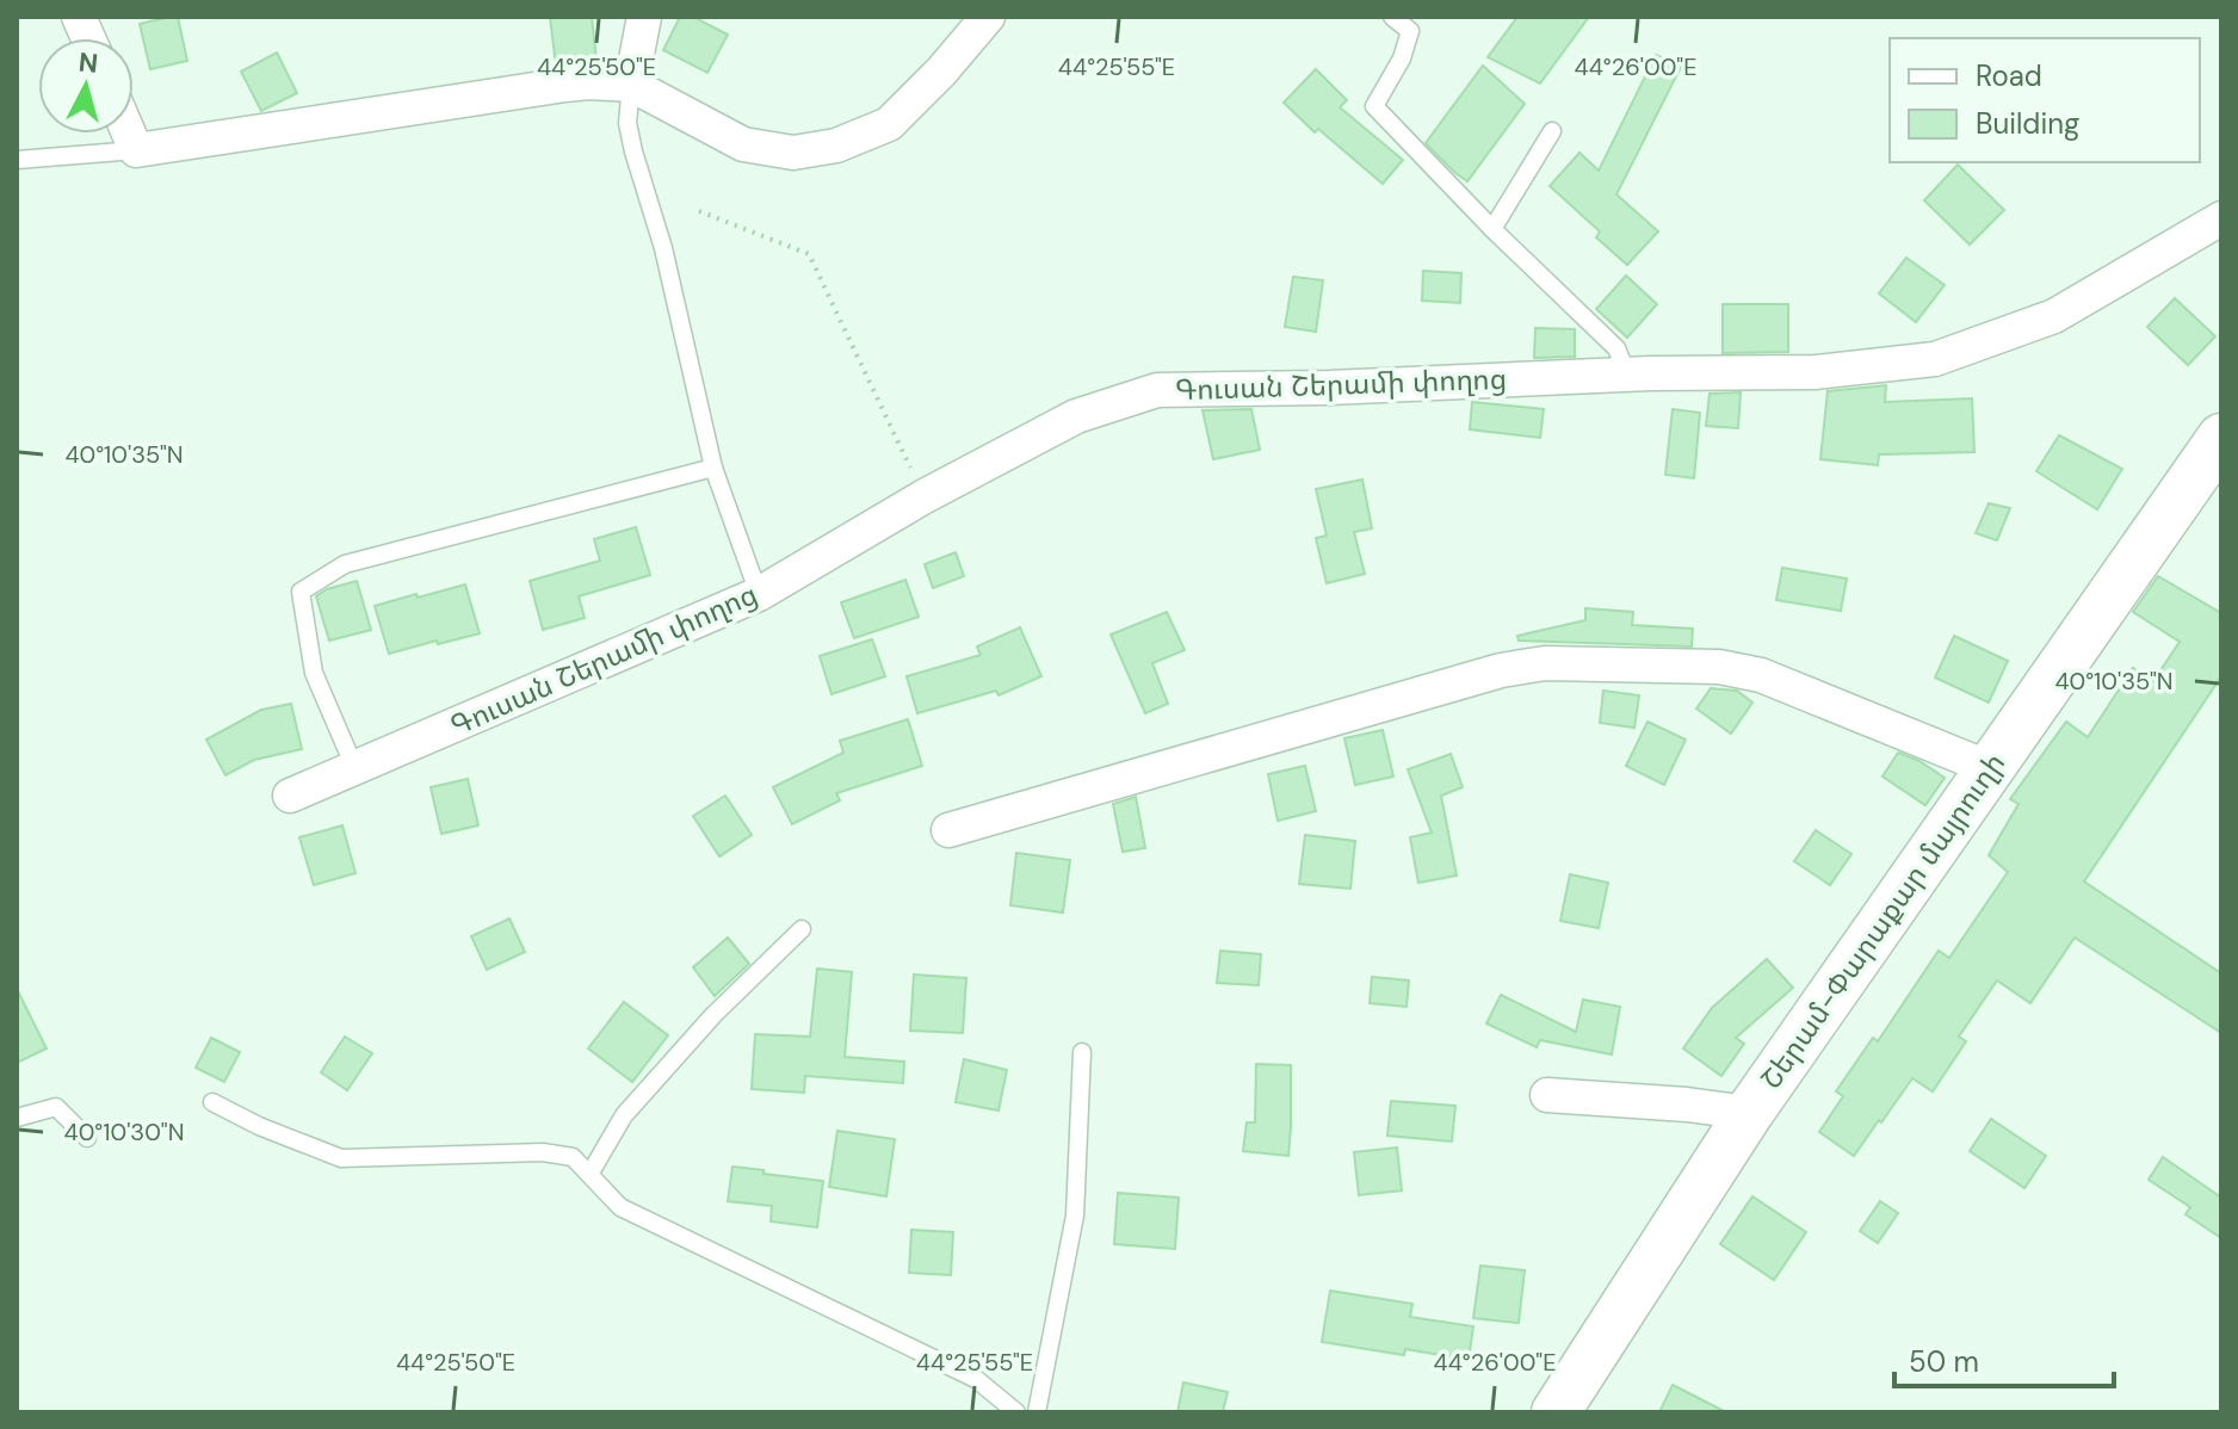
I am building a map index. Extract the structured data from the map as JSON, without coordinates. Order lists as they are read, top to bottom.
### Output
{
  "streets": {
    "street": ["Գուսան Շերամի փողոց", "Շերամ-Փարաքար մայրուղի"]
  },
  "legend": ["Road", "Building"],
  "scale_bar": "50 m",
  "north": "top",
  "coordinates": [
    "44°25'50\"E",
    "44°25'55\"E",
    "44°26'00\"E",
    "40°10'35\"N",
    "40°10'30\"N"
  ]
}
